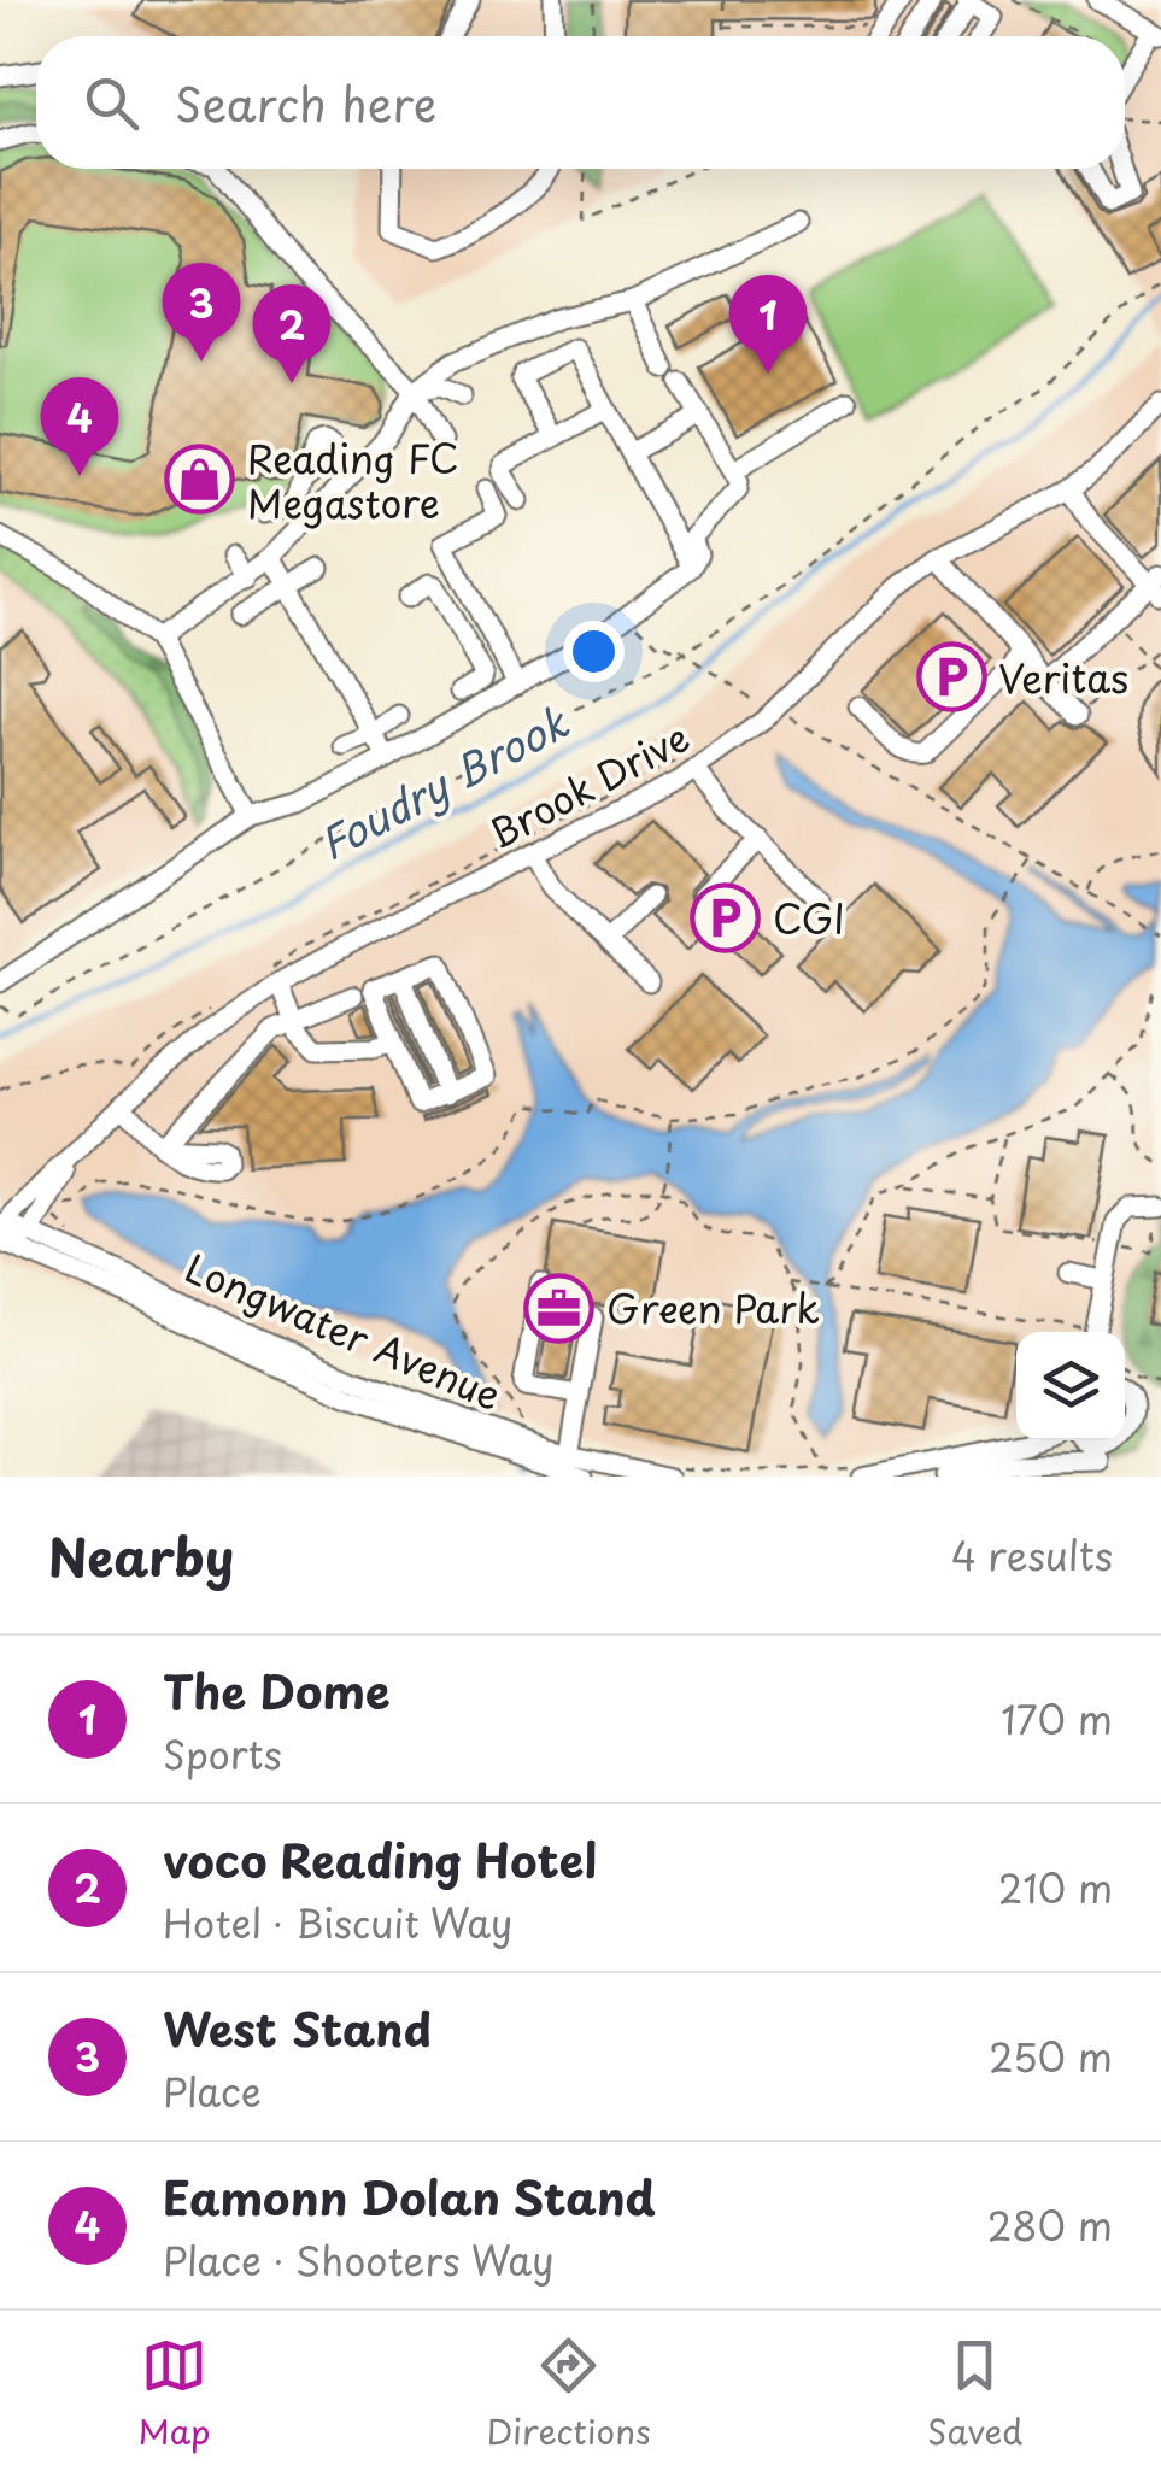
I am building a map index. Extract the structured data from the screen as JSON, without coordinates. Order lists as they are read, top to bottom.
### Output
{
  "streets": {
    "street": ["Brook Drive", "Longwater Avenue"]
  },
  "crossings": [
    ["Brook Drive", "Longwater Avenue"]
  ],
  "water": ["Foudry Brook"],
  "places": {
    "shop": ["Reading FC Megastore"],
    "parking": ["Veritas", "CGI"],
    "office": ["Green Park"]
  },
  "page": {
    "search": "Search here",
    "pins": [
      "3",
      "1",
      "2",
      "4"
    ],
    "heading": ["Nearby", "4 results"],
    "list": [
      {
        "mark": "1",
        "name": "The Dome",
        "note": "Sports",
        "value": "170 m"
      },
      {
        "mark": "2",
        "name": "voco Reading Hotel",
        "note": "Hotel · Biscuit Way",
        "value": "210 m"
      },
      {
        "mark": "3",
        "name": "West Stand",
        "note": "Place",
        "value": "250 m"
      },
      {
        "mark": "4",
        "name": "Eamonn Dolan Stand",
        "note": "Place · Shooters Way",
        "value": "280 m"
      }
    ],
    "nav": ["Map", "Directions", "Saved"]
  }
}
